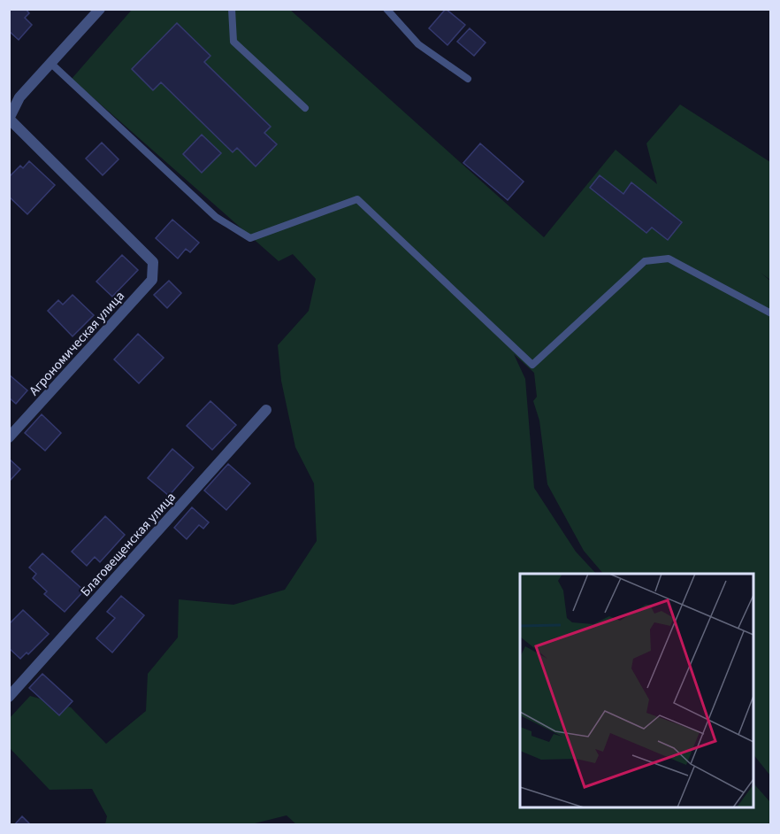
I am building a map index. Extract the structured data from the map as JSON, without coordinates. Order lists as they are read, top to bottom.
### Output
{
  "streets": {
    "street": ["Агрономическая улица", "Благовещенская улица"]
  }
}
